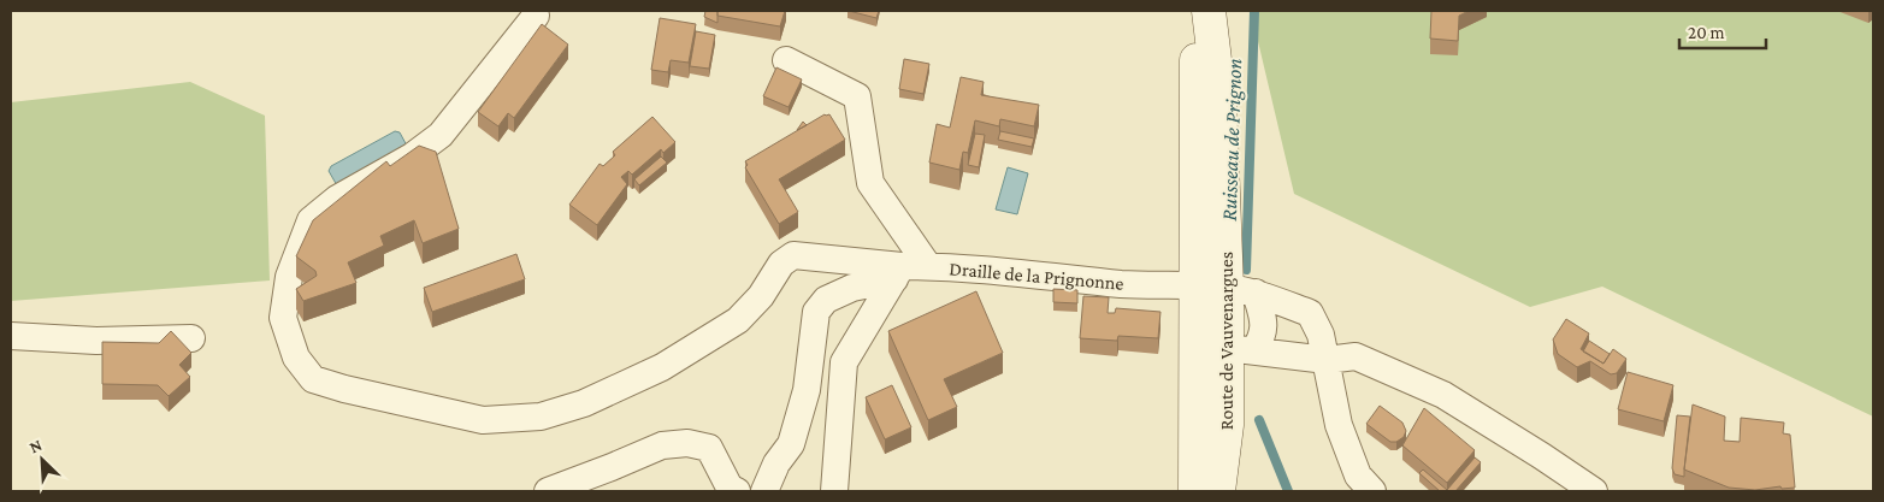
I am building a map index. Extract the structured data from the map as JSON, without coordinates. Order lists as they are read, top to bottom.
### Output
{
  "streets": {
    "main road": ["Route de Vauvenargues"],
    "street": ["Draille de la Prignonne"]
  },
  "crossings": [
    ["Draille de la Prignonne", "Route de Vauvenargues"]
  ],
  "water": ["Ruisseau de Prignon"],
  "scale_bar": "20 m",
  "north": "top left"
}
